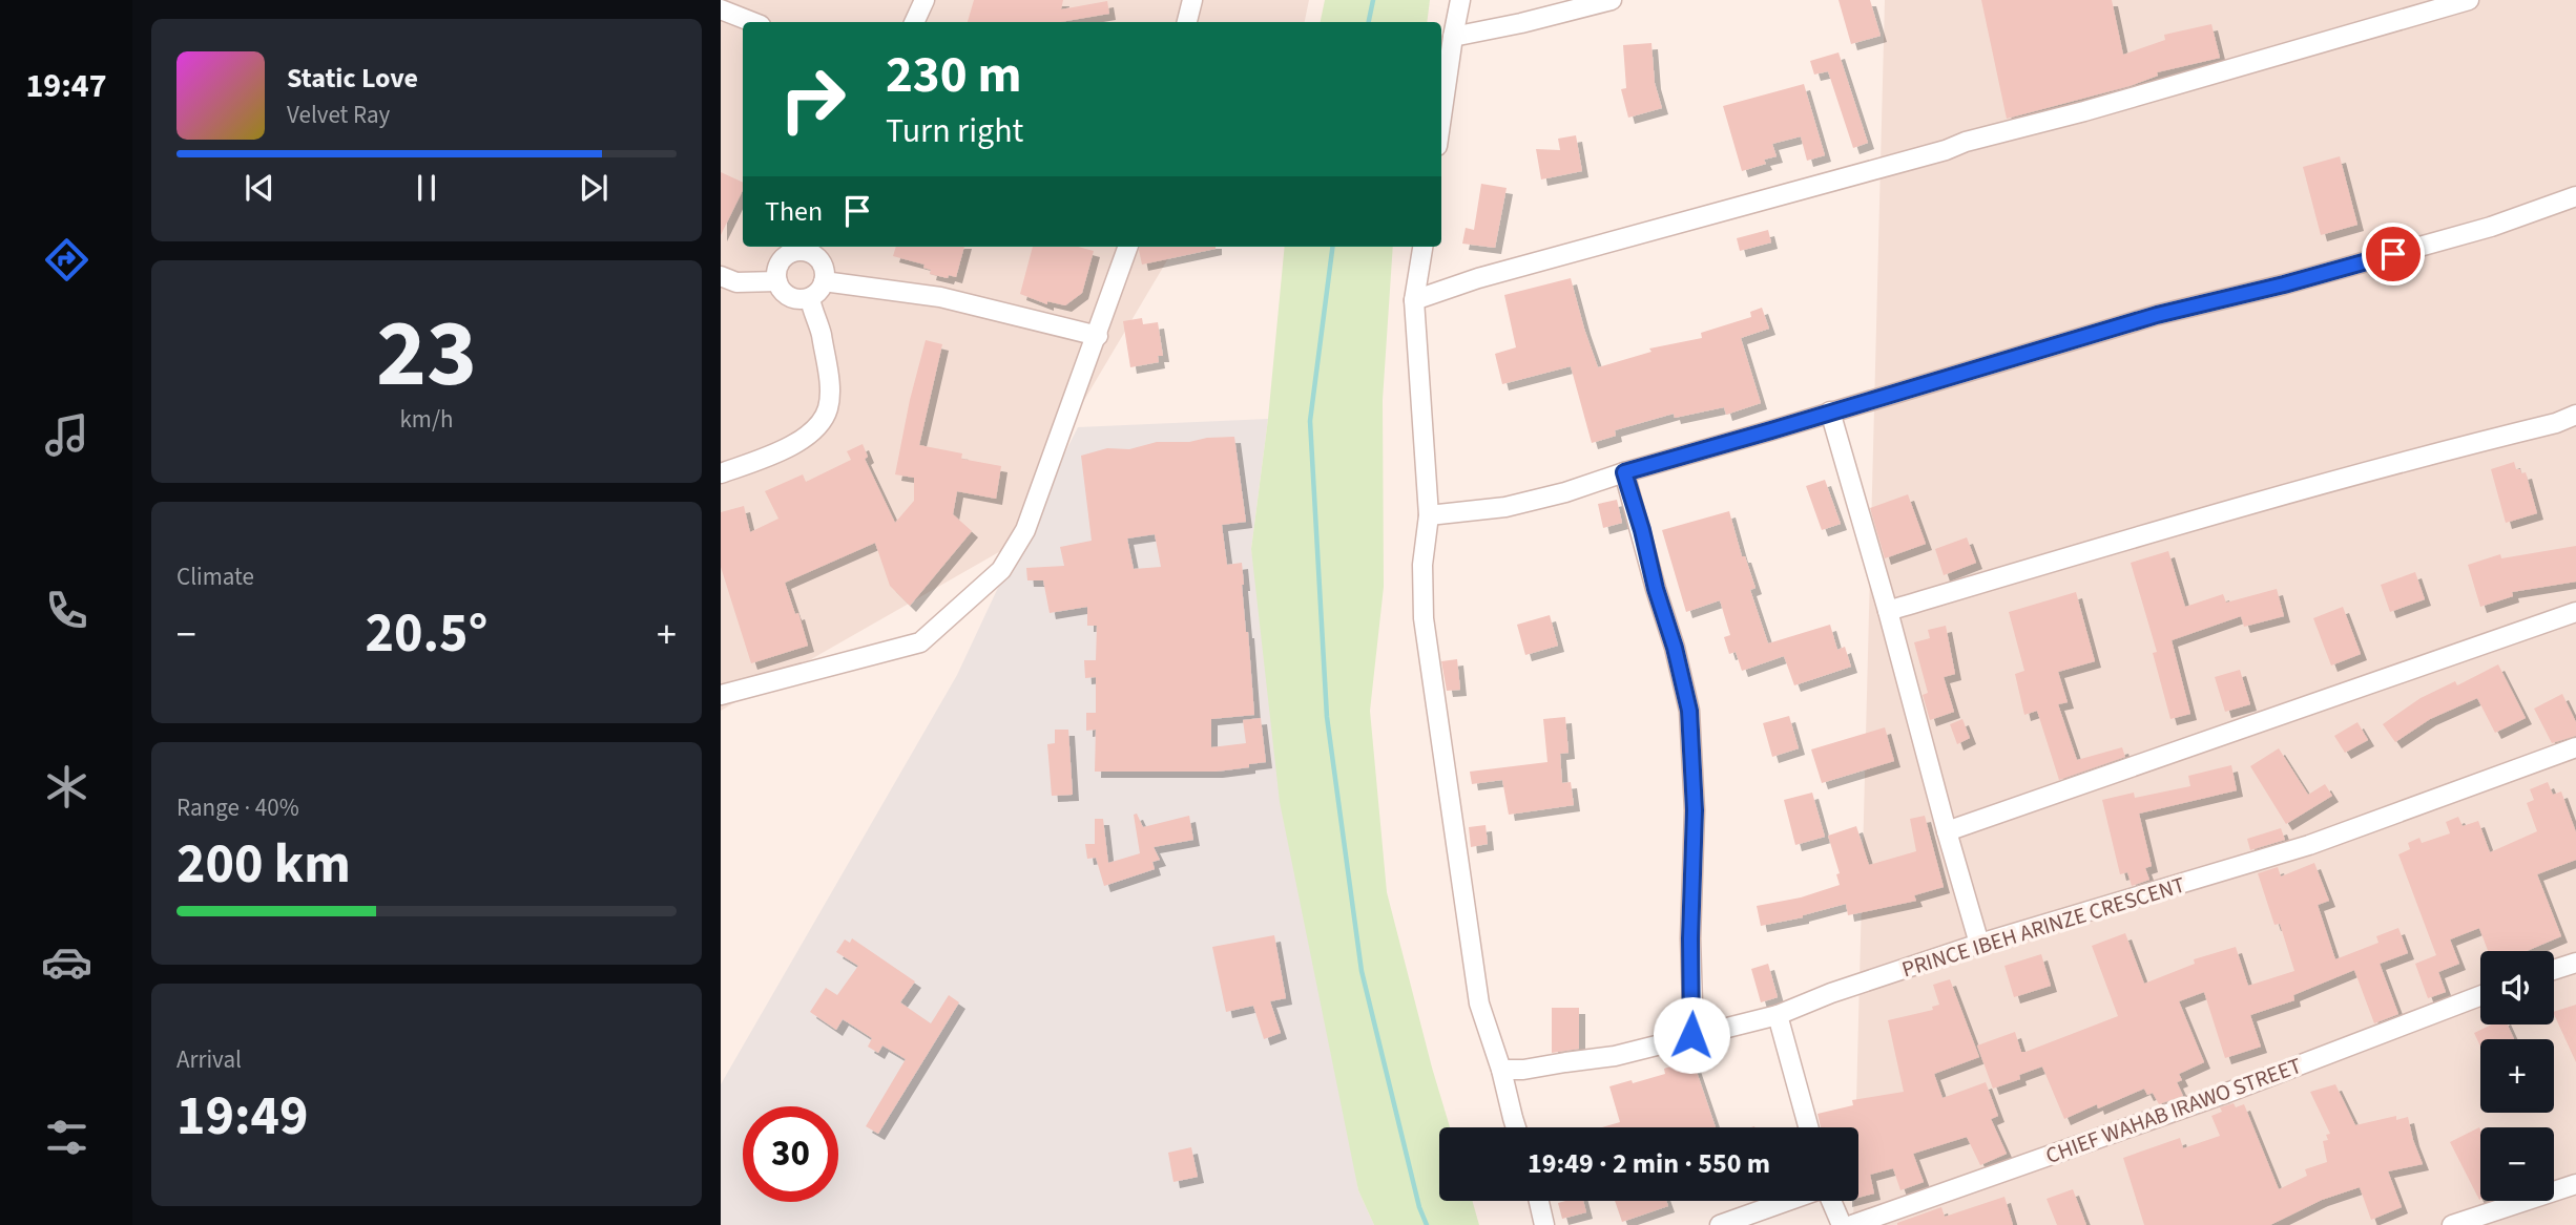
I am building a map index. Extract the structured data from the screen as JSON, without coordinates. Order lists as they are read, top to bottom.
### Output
{
  "streets": {
    "street": ["PRINCE IBEH ARINZE CRESCENT", "CHIEF WAHAB IRAWO STREET"]
  },
  "page": {
    "tabs": "19:47",
    "turn": ["230 m", "Turn right"],
    "song": ["Static Love", "Velvet Ray"],
    "then": "Then",
    "tile": [
      ["23", "km/h"],
      "Climate",
      ["Range · 40%", "200 km"],
      ["Arrival", "19:49"]
    ],
    "heat": ["−", "20.5°", "+"],
    "map_buttons": ["+", "−"],
    "limit": "30",
    "trip": "19:49 · 2 min · 550 m"
  }
}
